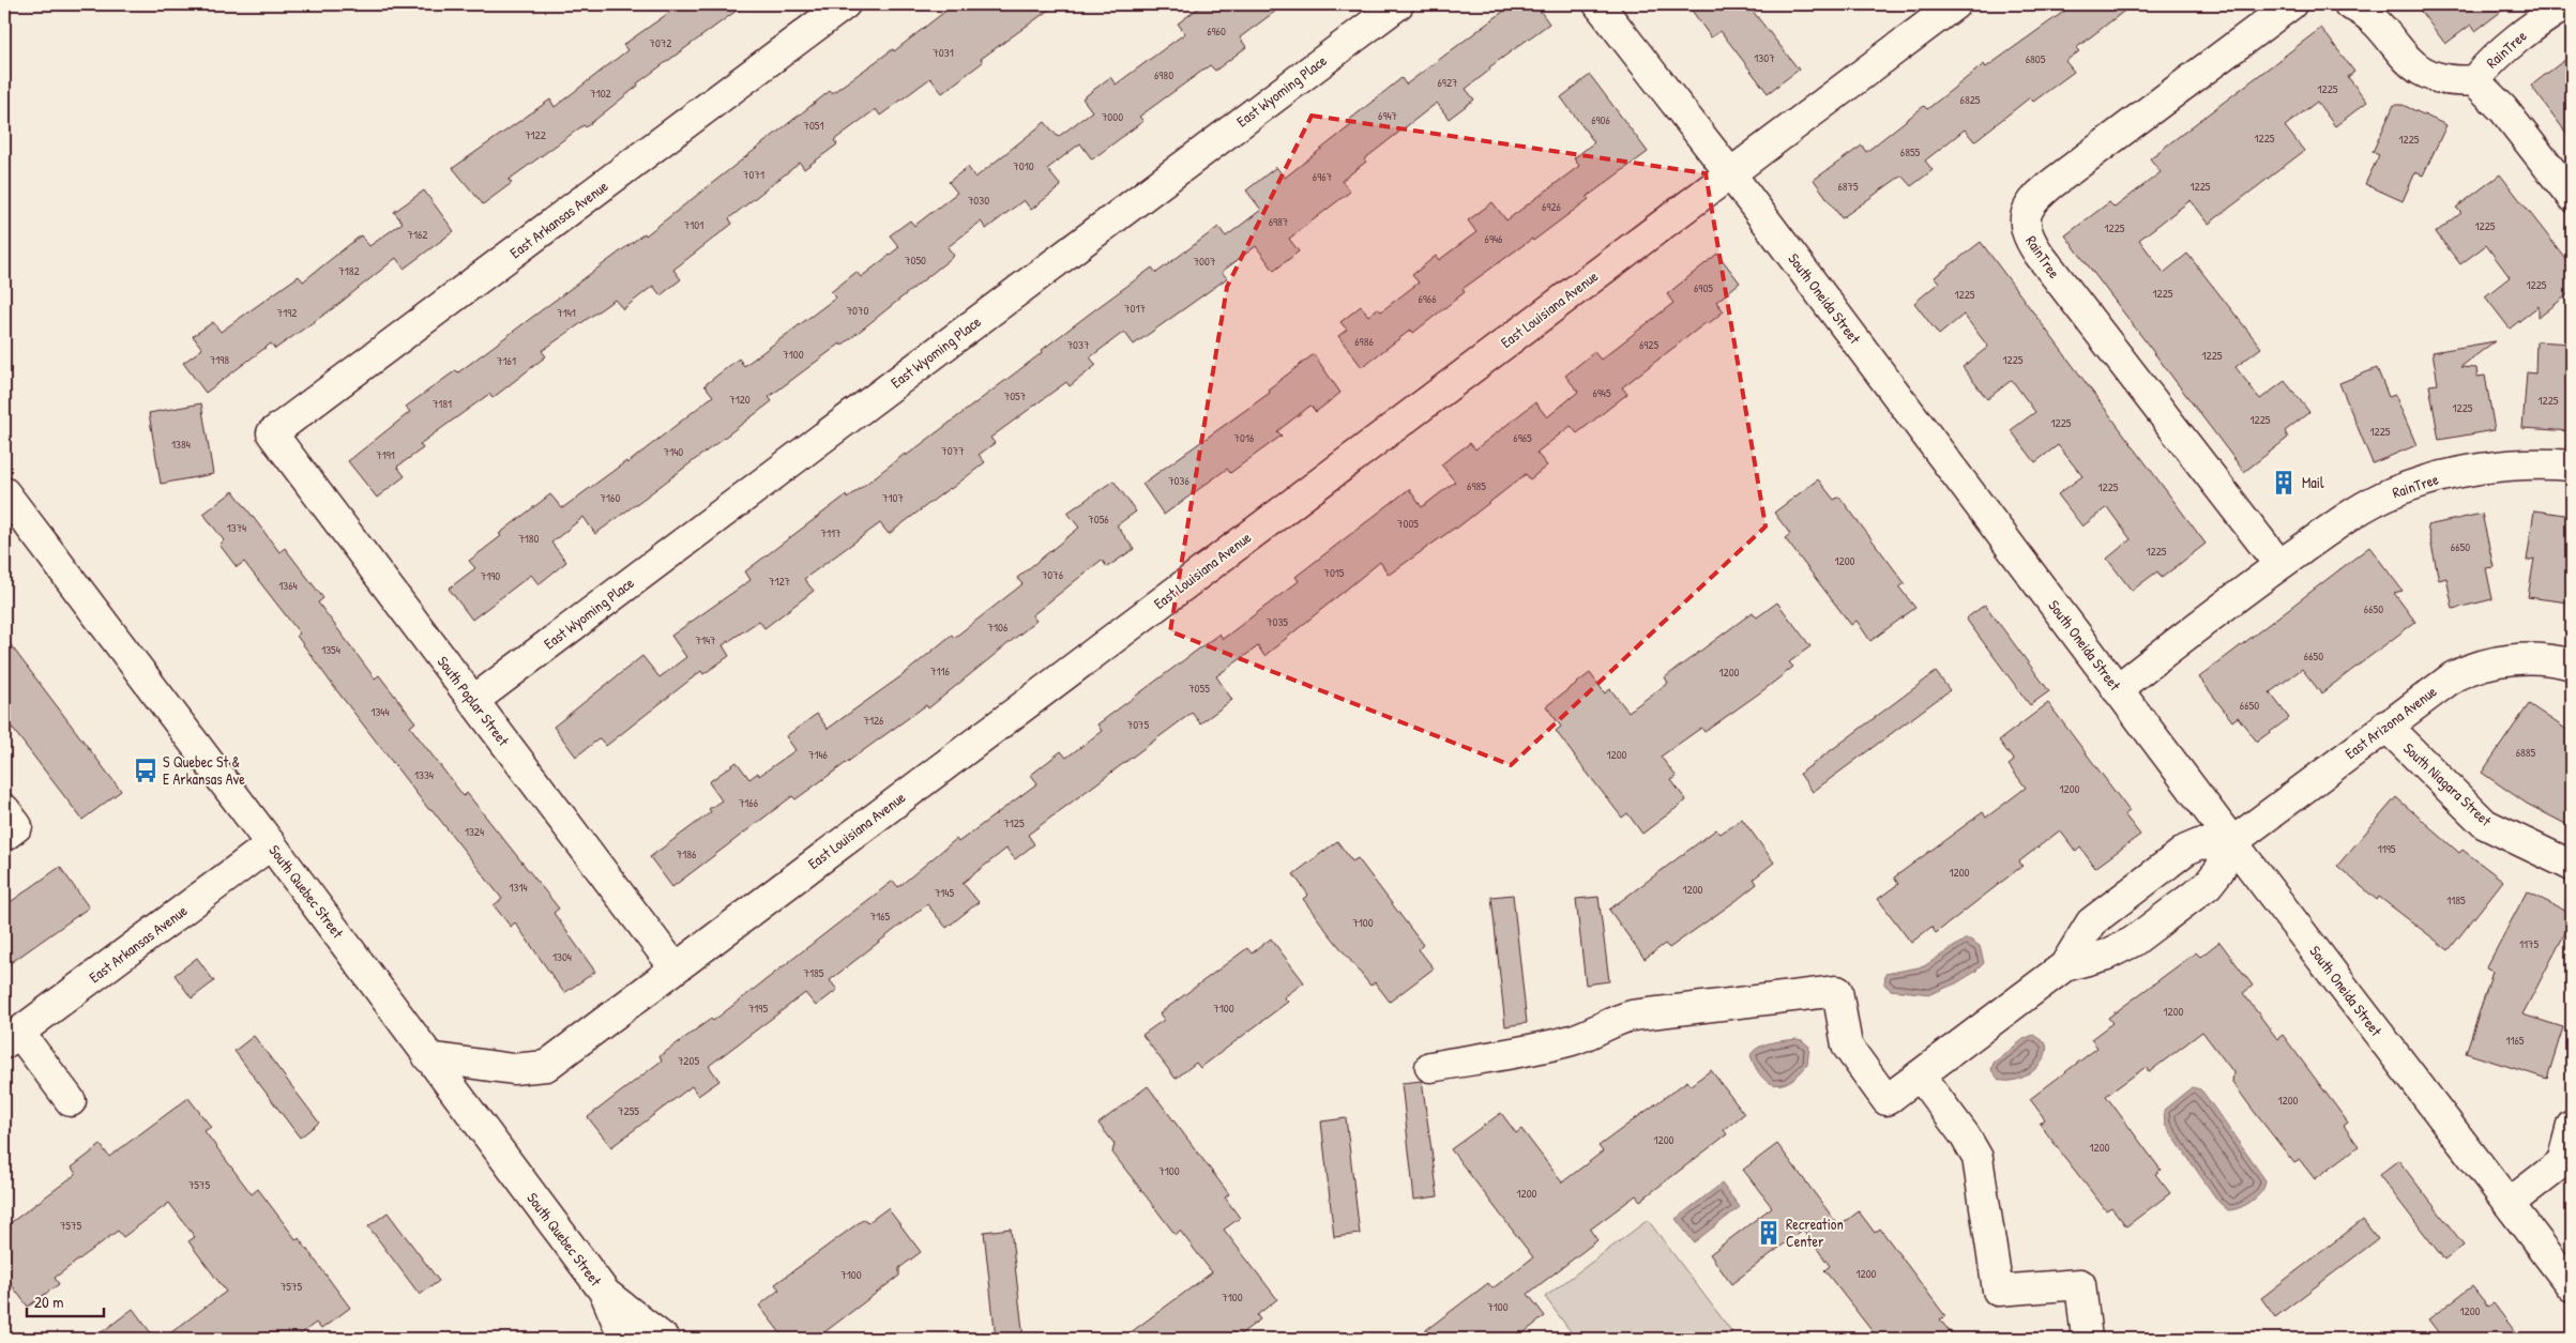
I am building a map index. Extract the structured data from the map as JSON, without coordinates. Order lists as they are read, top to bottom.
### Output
{
  "streets": {
    "street": [
      "RainTree",
      "East Wyoming Place",
      "East Arkansas Avenue",
      "South Oneida Street",
      "East Louisiana Avenue",
      "South Poplar Street",
      "East Arizona Avenue",
      "South Niagara Street",
      "South Quebec Street"
    ]
  },
  "crossings": [
    ["RainTree", "South Oneida Street"],
    ["East Wyoming Place", "South Poplar Street"],
    ["East Arkansas Avenue", "South Poplar Street"],
    ["East Arkansas Avenue", "South Quebec Street"],
    ["South Oneida Street", "East Louisiana Avenue"],
    ["South Oneida Street", "East Arizona Avenue"],
    ["East Louisiana Avenue", "South Poplar Street"],
    ["East Louisiana Avenue", "South Quebec Street"],
    ["East Arizona Avenue", "South Niagara Street"]
  ],
  "places": {
    "building": ["Mail", "Recreation Center"],
    "bus stop": ["S Quebec St & E Arkansas Ave"]
  },
  "house_numbers": [
    "6960",
    "7072",
    "7031",
    "1307",
    "6805",
    "6980",
    "6927",
    "1225",
    "7102",
    "6825",
    "6947",
    "7000",
    "6906",
    "7051",
    "7122",
    "1225",
    "1225",
    "6855",
    "7010",
    "7071",
    "6967",
    "6875",
    "1225",
    "7030",
    "6926",
    "6987",
    "7101",
    "1225",
    "1225",
    "7162",
    "6946",
    "7050",
    "7007",
    "7182",
    "1225",
    "6905",
    "1225",
    "1225",
    "6966",
    "7017",
    "7070",
    "7192",
    "7141",
    "6986",
    "7037",
    "6925",
    "7100",
    "1225",
    "7198",
    "1225",
    "7161",
    "6945",
    "7057",
    "7120",
    "1225",
    "7181",
    "1225",
    "1225",
    "1225",
    "1225",
    "7016",
    "6965",
    "1384",
    "7077",
    "7140",
    "7191",
    "7036",
    "6985",
    "1225",
    "7160",
    "7107",
    "7056",
    "7005",
    "1374",
    "7117",
    "7180",
    "6650",
    "1225",
    "1200",
    "7015",
    "7076",
    "7190",
    "7127",
    "1364",
    "6650",
    "7035",
    "7106",
    "7147",
    "1354",
    "6650",
    "7116",
    "1200",
    "7055",
    "6650",
    "1344",
    "7126",
    "7075",
    "6885",
    "7146",
    "1200",
    "1334",
    "1200",
    "7166",
    "7125",
    "1324",
    "1195",
    "7186",
    "1200",
    "1314",
    "1200",
    "7145",
    "1185",
    "7165",
    "7100",
    "1175",
    "1304",
    "7185",
    "7195",
    "7100",
    "1200",
    "1165",
    "7205",
    "1200",
    "7255",
    "1200",
    "1200",
    "7100",
    "7575",
    "1200",
    "7575",
    "1200",
    "7100",
    "7575",
    "7100",
    "7100",
    "1200"
  ],
  "scale_bar": "20 m"
}
